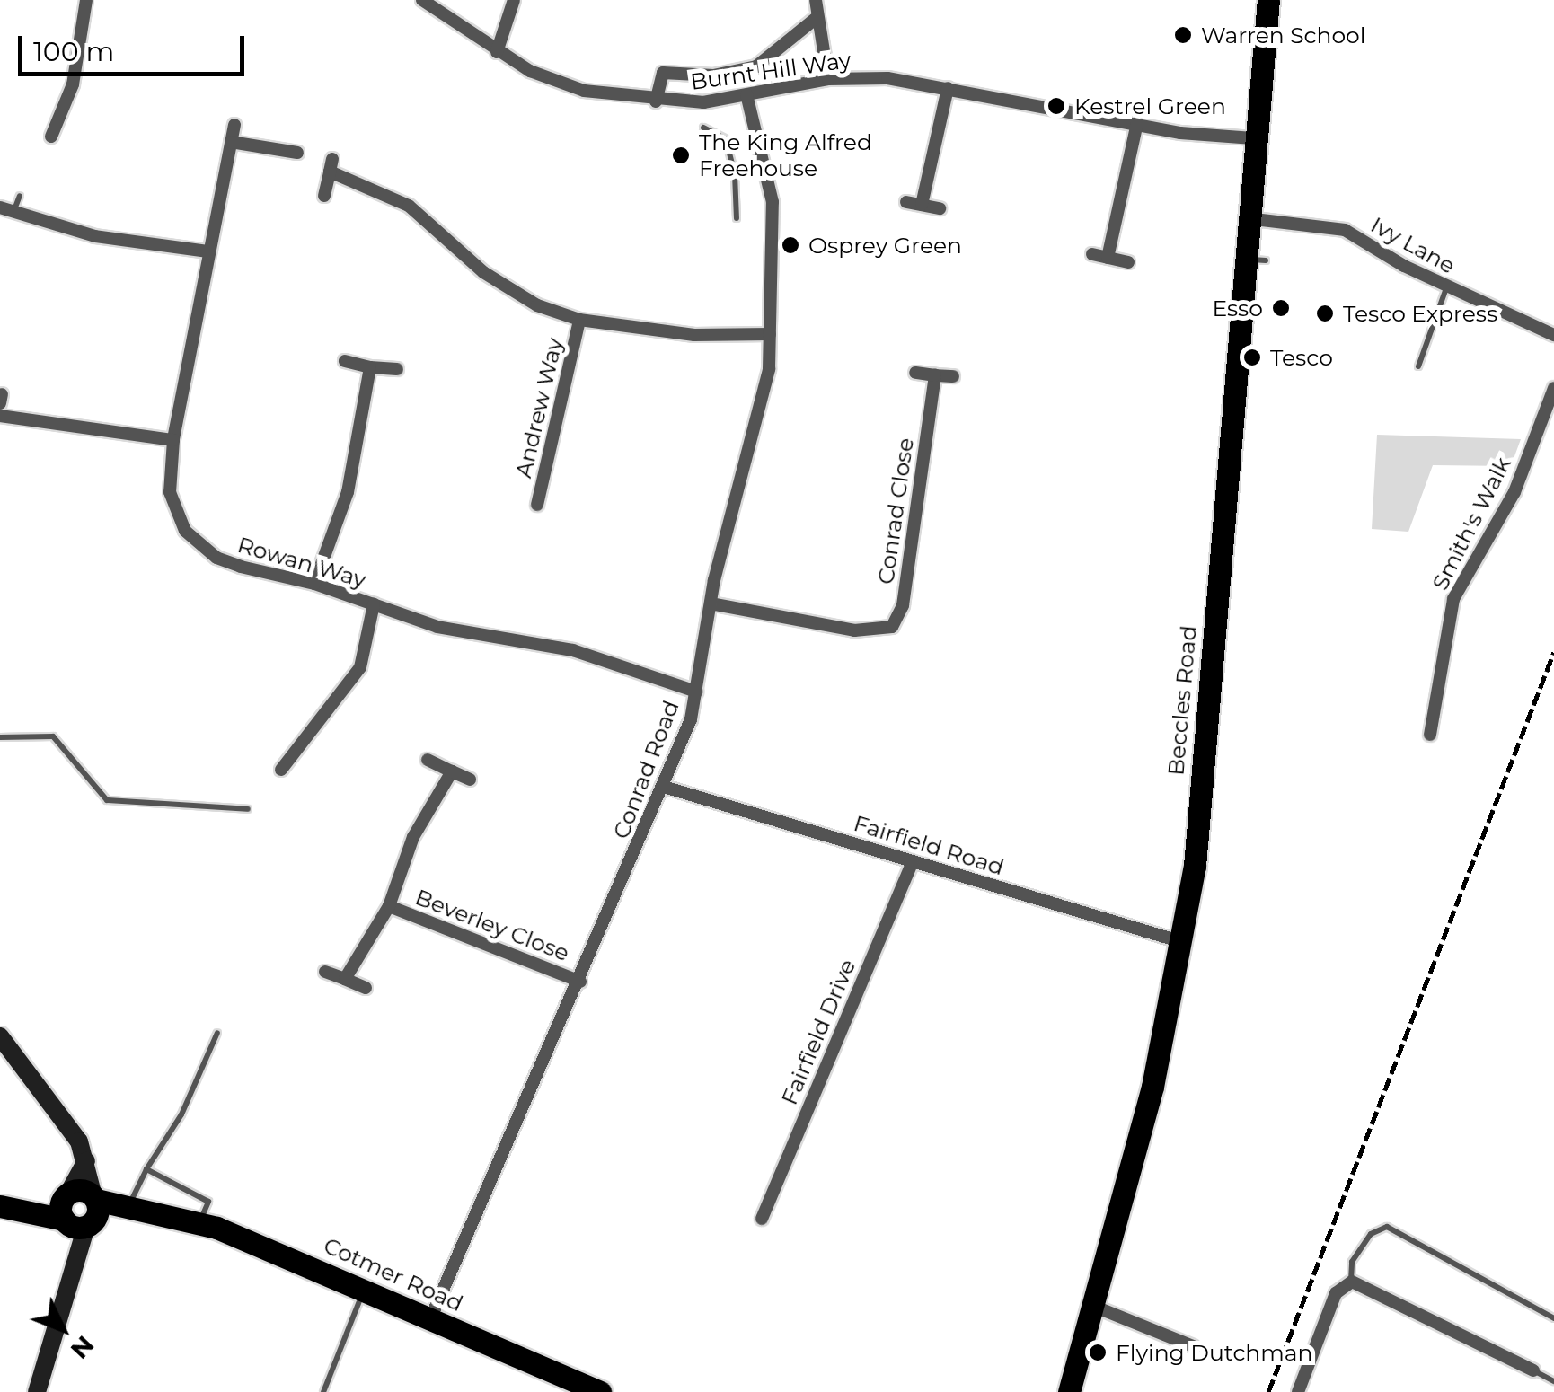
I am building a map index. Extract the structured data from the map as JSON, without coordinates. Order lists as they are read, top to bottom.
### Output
{
  "streets": {
    "highway": ["Beccles Road", "Cotmer Road"],
    "street": [
      "Burnt Hill Way",
      "Ivy Lane",
      "Andrew Way",
      "Conrad Close",
      "Smith's Walk",
      "Rowan Way",
      "Conrad Road",
      "Fairfield Road",
      "Beverley Close",
      "Fairfield Drive"
    ]
  },
  "crossings": [
    ["Burnt Hill Way", "Beccles Road"],
    ["Burnt Hill Way", "Conrad Road"],
    ["Ivy Lane", "Beccles Road"],
    ["Conrad Close", "Conrad Road"],
    ["Rowan Way", "Conrad Road"],
    ["Beccles Road", "Fairfield Road"],
    ["Conrad Road", "Fairfield Road"],
    ["Conrad Road", "Beverley Close"],
    ["Conrad Road", "Cotmer Road"],
    ["Fairfield Road", "Fairfield Drive"]
  ],
  "places": [
    "Warren School",
    "Kestrel Green",
    "The King Alfred Freehouse",
    "Osprey Green",
    "Esso",
    "Tesco Express",
    "Tesco",
    "Flying Dutchman"
  ],
  "scale_bar": "100 m",
  "north": "bottom right"
}
